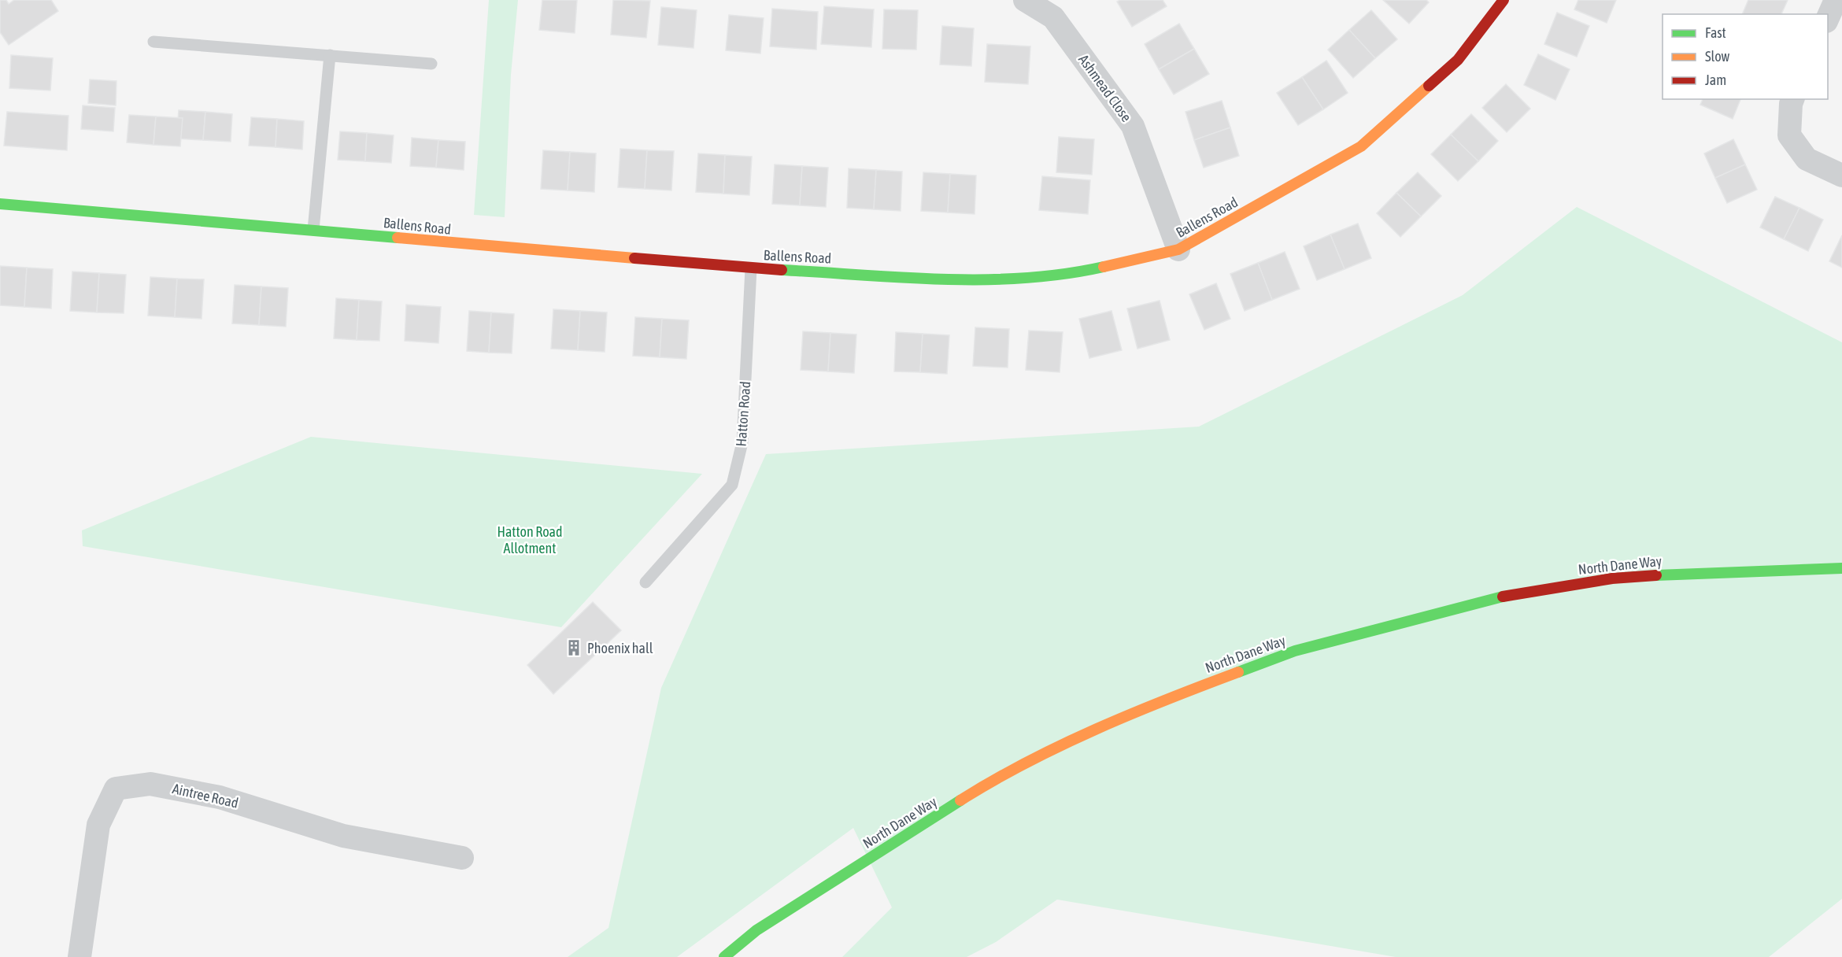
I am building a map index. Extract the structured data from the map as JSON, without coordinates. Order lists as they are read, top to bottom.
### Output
{
  "streets": {
    "street": [
      "Ashmead Close",
      "Ballens Road",
      "North Dane Way",
      "Aintree Road"
    ],
    "lane": ["Hatton Road"]
  },
  "crossings": [
    ["Ashmead Close", "Ballens Road"],
    ["Ballens Road", "Hatton Road"]
  ],
  "parks": ["Hatton Road Allotment"],
  "places": {
    "building": ["Phoenix hall"]
  },
  "legend": ["Fast", "Slow", "Jam"]
}
